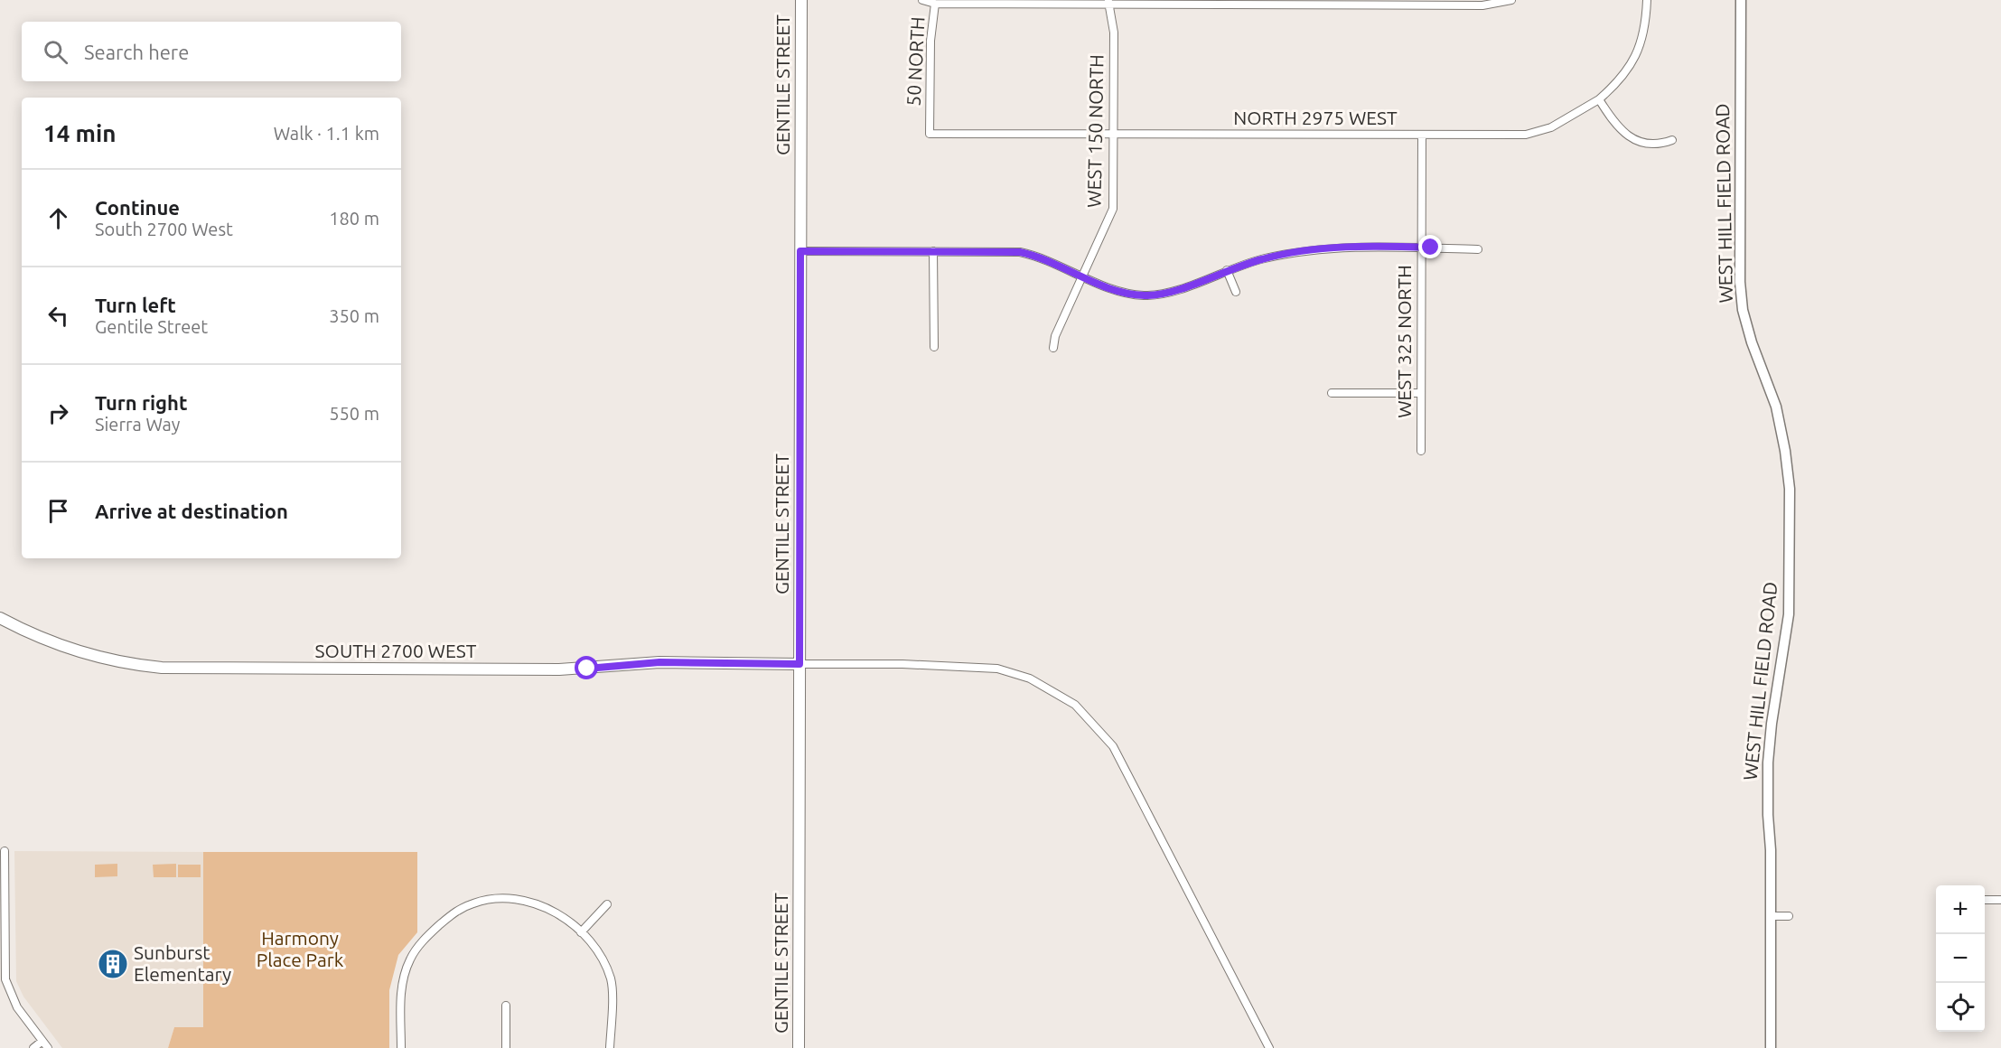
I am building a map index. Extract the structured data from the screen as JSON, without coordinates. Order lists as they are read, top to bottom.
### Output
{
  "streets": {
    "main road": ["GENTILE STREET", "SOUTH 2700 WEST"],
    "street": [
      "50 NORTH",
      "NORTH 2975 WEST",
      "WEST 150 NORTH",
      "WEST HILL FIELD ROAD",
      "WEST 325 NORTH"
    ]
  },
  "crossings": [
    ["50 NORTH", "NORTH 2975 WEST"],
    ["GENTILE STREET", "SOUTH 2700 WEST"],
    ["NORTH 2975 WEST", "WEST 150 NORTH"],
    ["NORTH 2975 WEST", "WEST 325 NORTH"]
  ],
  "parks": ["Harmony Place Park"],
  "places": {
    "building": ["Sunburst Elementary"]
  },
  "page": {
    "search": "Search here",
    "heading": ["14 min", "Walk · 1.1 km"],
    "list": [
      ["Continue", "South 2700 West", "180 m"],
      ["Turn left", "Gentile Street", "350 m"],
      ["Turn right", "Sierra Way", "550 m"],
      "Arrive at destination"
    ],
    "map_buttons": ["+", "−"]
  }
}
